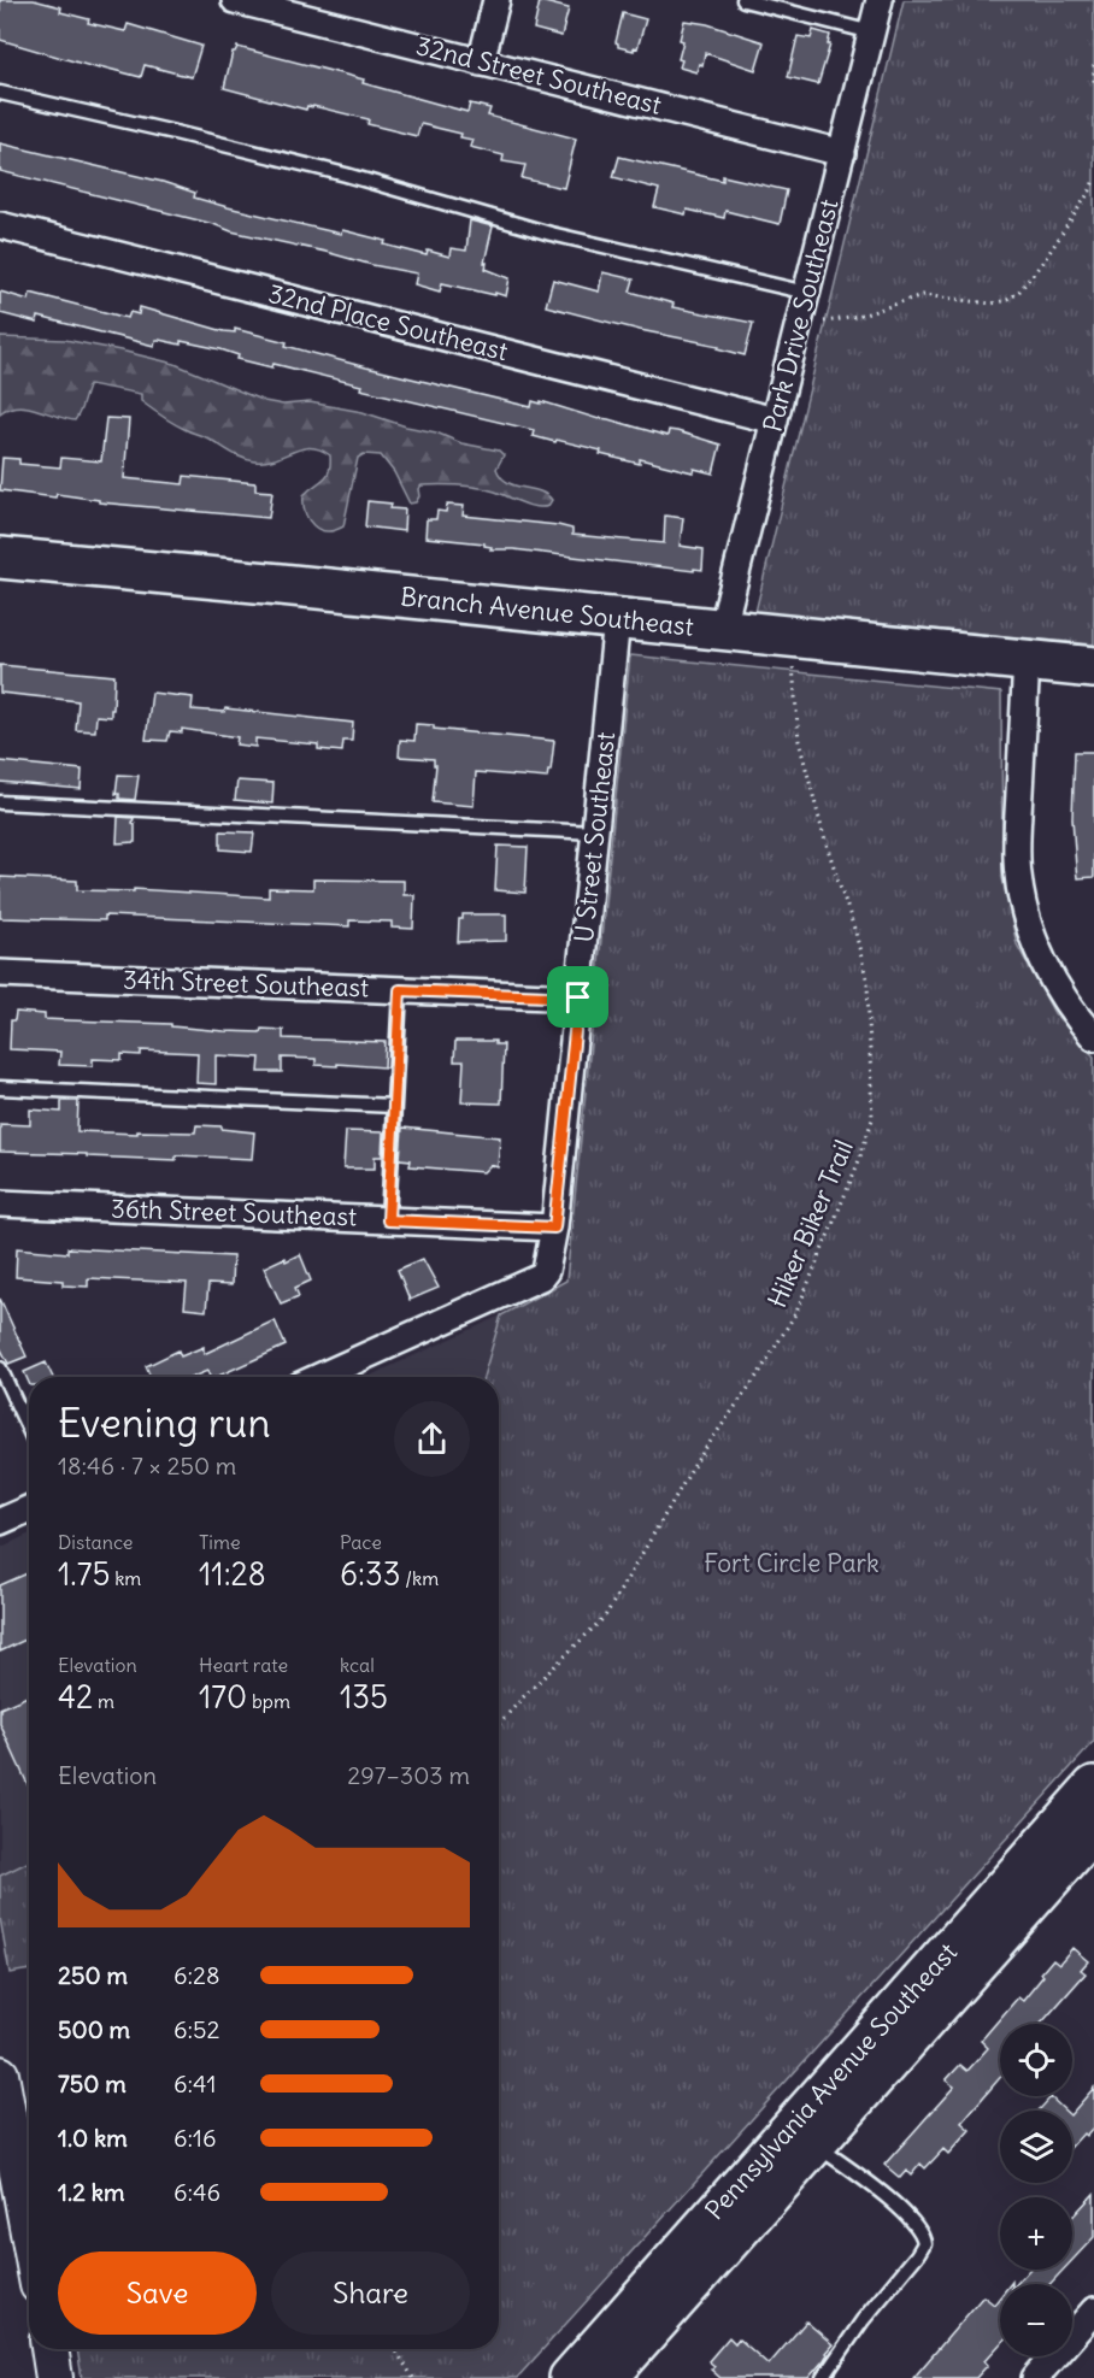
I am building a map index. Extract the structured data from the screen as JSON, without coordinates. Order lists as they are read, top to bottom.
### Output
{
  "streets": {
    "highway": ["Branch Avenue Southeast", "Pennsylvania Avenue Southeast"],
    "street": [
      "32nd Street Southeast",
      "Park Drive Southeast",
      "32nd Place Southeast",
      "U Street Southeast",
      "34th Street Southeast",
      "36th Street Southeast"
    ],
    "path": ["Hiker Biker Trail"]
  },
  "crossings": [
    ["32nd Street Southeast", "Park Drive Southeast"],
    ["Park Drive Southeast", "32nd Place Southeast"],
    ["Park Drive Southeast", "Branch Avenue Southeast"],
    ["Branch Avenue Southeast", "U Street Southeast"],
    ["Branch Avenue Southeast", "Hiker Biker Trail"],
    ["U Street Southeast", "34th Street Southeast"],
    ["U Street Southeast", "36th Street Southeast"]
  ],
  "parks": ["Fort Circle Park"],
  "page": {
    "heading": ["Evening run", "18:46 · 7 × 250 m"],
    "stats": [
      ["Distance", "1.75 km"],
      ["Time", "11:28"],
      ["Pace", "6:33 /km"],
      ["Elevation", "42 m"],
      ["Heart rate", "170 bpm"],
      ["kcal", "135"]
    ],
    "chart": ["Elevation", "297–303 m"],
    "list": [
      {
        "name": "250 m",
        "note": "6:28"
      },
      {
        "name": "500 m",
        "note": "6:52"
      },
      {
        "name": "750 m",
        "note": "6:41"
      },
      {
        "name": "1.0 km",
        "note": "6:16"
      },
      {
        "name": "1.2 km",
        "note": "6:46"
      }
    ],
    "map_buttons": ["+", "−"],
    "buttons": ["Save", "Share"]
  }
}
